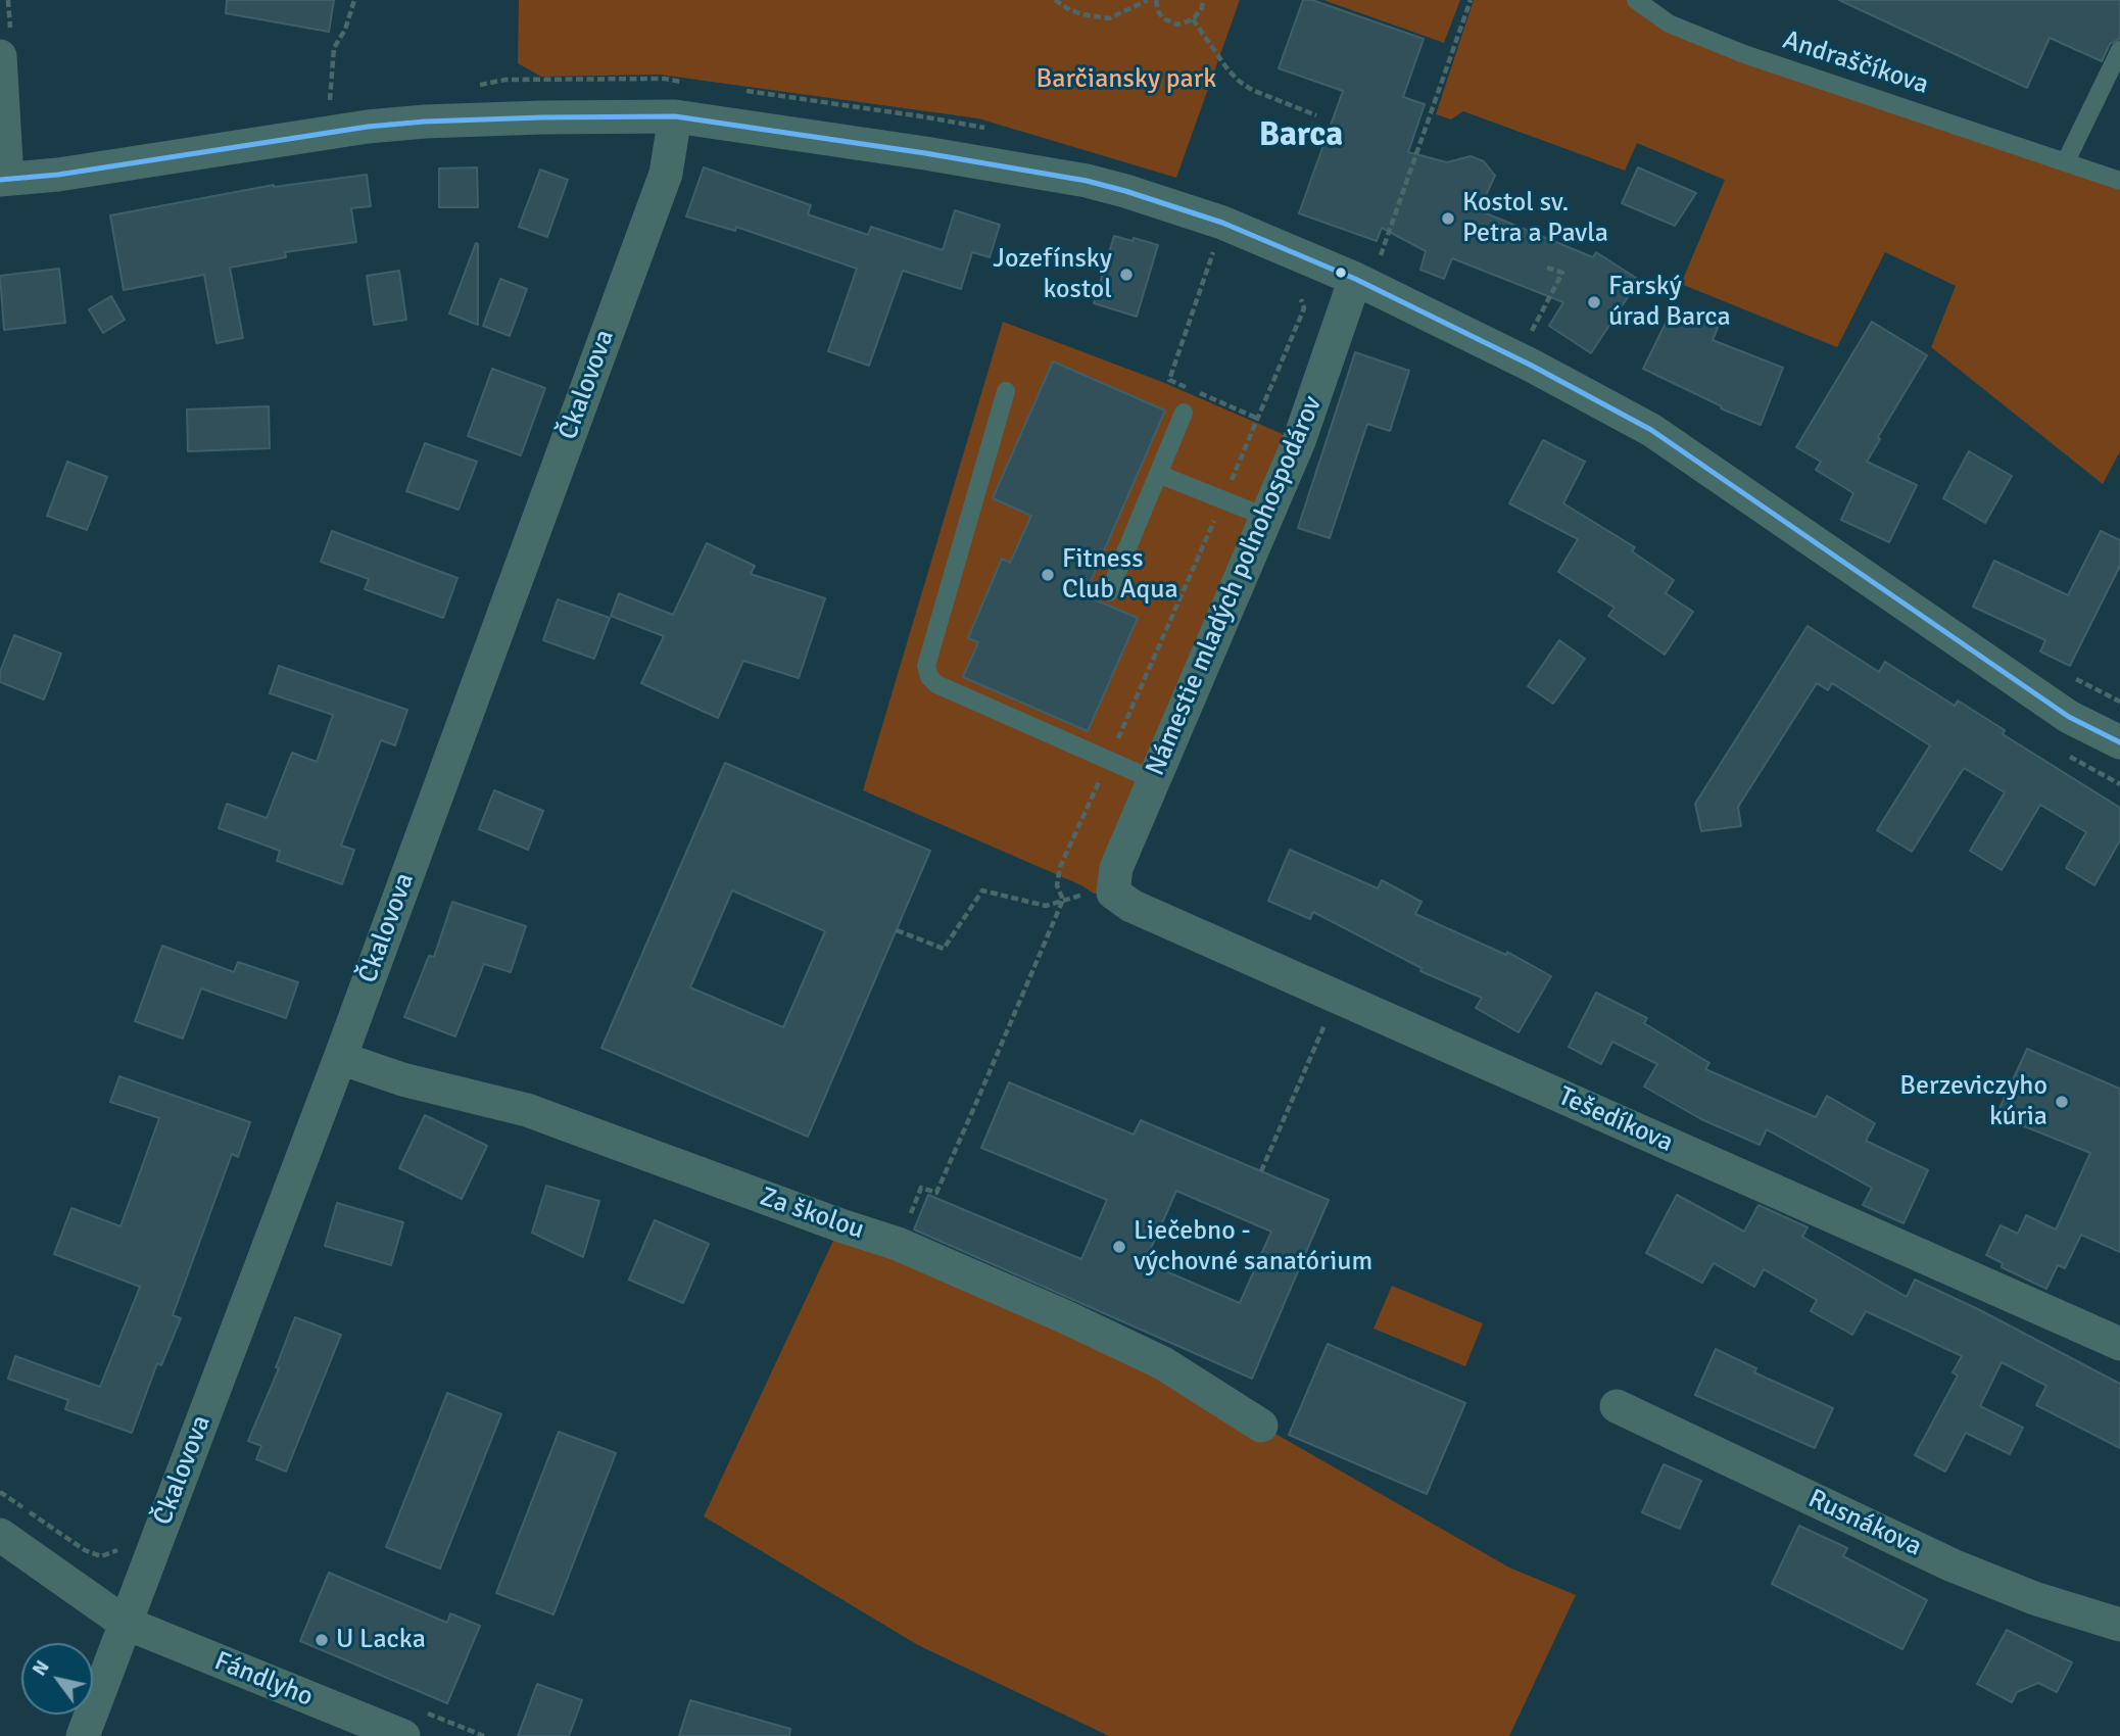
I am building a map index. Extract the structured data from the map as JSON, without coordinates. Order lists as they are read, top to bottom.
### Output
{
  "streets": {
    "street": [
      "Čkalovova",
      "Námestie mladých poľnohospodárov",
      "Tešedíkova",
      "Za školou",
      "Rusnákova",
      "Fándlyho"
    ],
    "lane": ["Andraščíkova"]
  },
  "crossings": [
    ["Čkalovova", "Za školou"],
    ["Čkalovova", "Fándlyho"],
    ["Námestie mladých poľnohospodárov", "Tešedíkova"]
  ],
  "districts": ["Barca"],
  "parks": ["Barčiansky park"],
  "places": [
    "Kostol sv. Petra a Pavla",
    "Jozefínsky kostol",
    "Farský úrad Barca",
    "Fitness Club Aqua",
    "Berzeviczyho kúria",
    "Liečebno - výchovné sanatórium",
    "U Lacka"
  ],
  "north": "top left"
}
